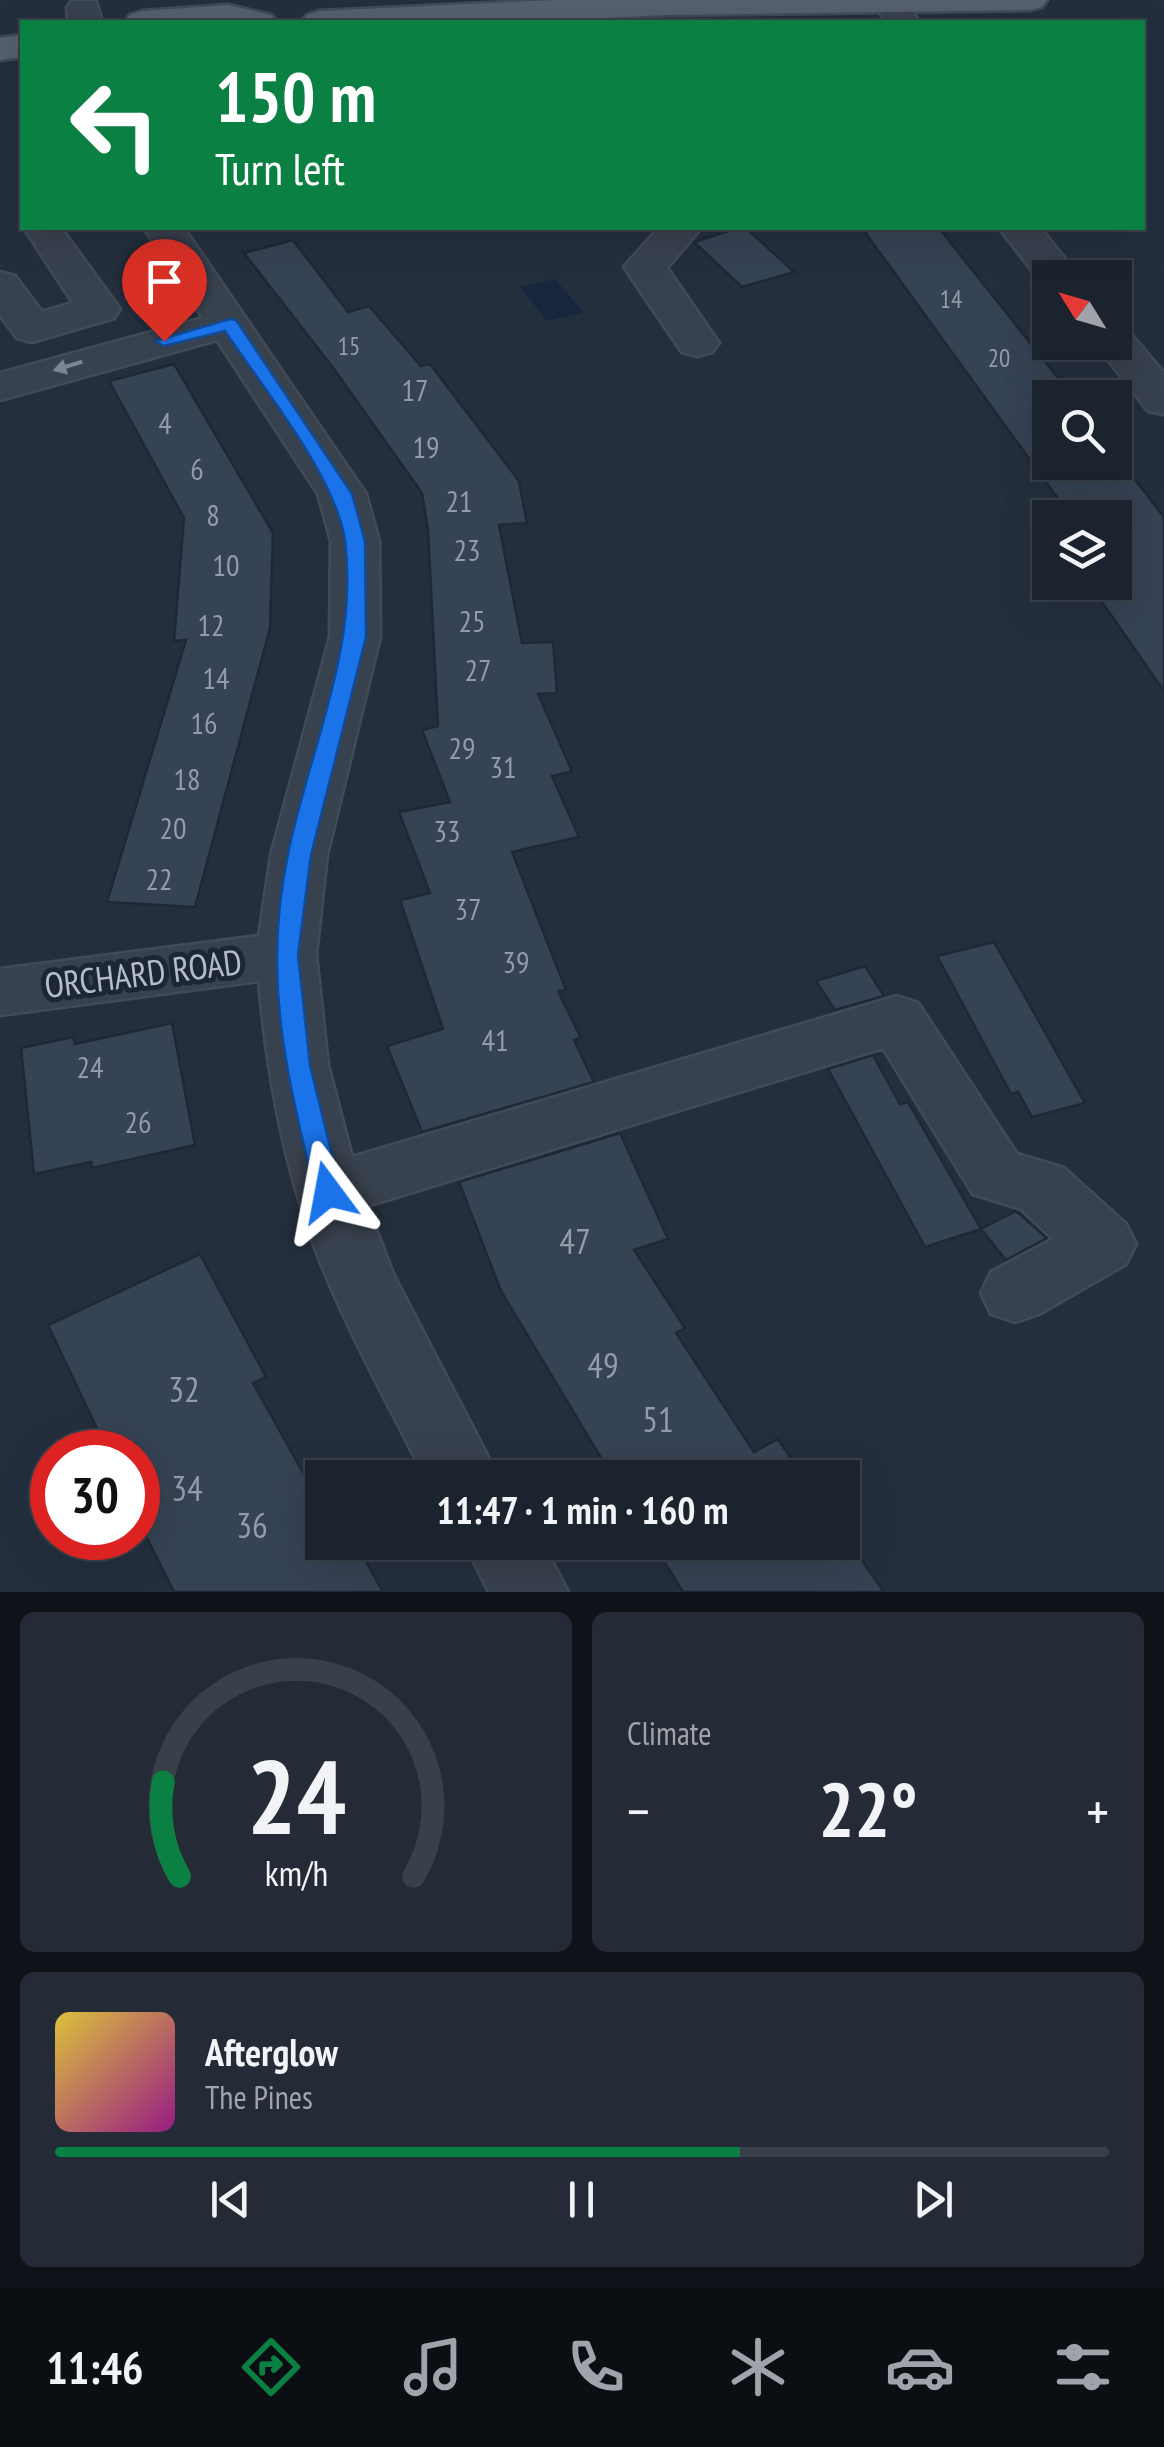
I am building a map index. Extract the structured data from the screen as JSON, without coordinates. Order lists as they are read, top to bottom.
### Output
{
  "streets": {
    "street": ["ORCHARD ROAD"]
  },
  "house_numbers": [
    "14",
    "15",
    "20",
    "17",
    "4",
    "19",
    "6",
    "21",
    "8",
    "23",
    "10",
    "25",
    "12",
    "27",
    "14",
    "16",
    "29",
    "31",
    "18",
    "20",
    "33",
    "22",
    "37",
    "39",
    "41",
    "24",
    "26",
    "47",
    "49",
    "32",
    "51",
    "34",
    "36"
  ],
  "north": "top left",
  "page": {
    "turn": ["150 m", "Turn left"],
    "limit": "30",
    "trip": "11:47 · 1 min · 160 m",
    "tile": "Climate",
    "heat": ["−", "22°", "+"],
    "song": ["Afterglow", "The Pines"],
    "tabs": "11:46",
    "gauge": ["24", "km/h"]
  }
}
